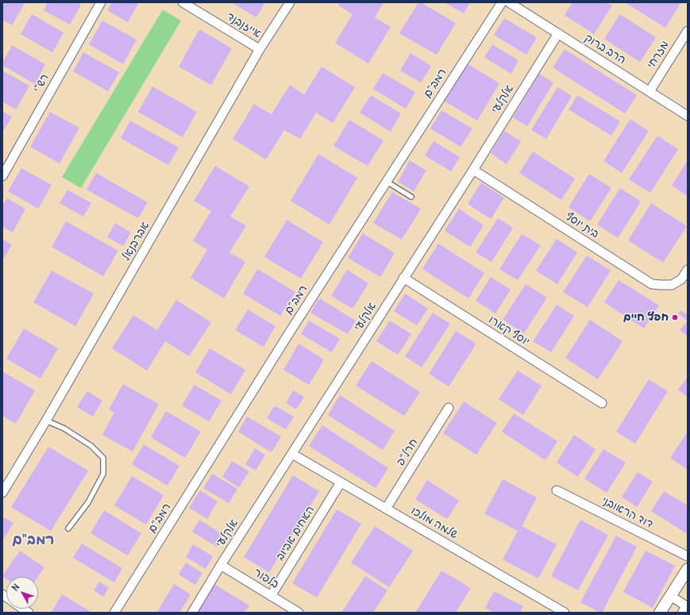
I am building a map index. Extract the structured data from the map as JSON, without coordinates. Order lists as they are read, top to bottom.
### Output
{
  "streets": {
    "street": [
      "אייזנבנד",
      "הרב ברוק",
      "מזרחי",
      "רש\"י",
      "רמב\"ם",
      "אלקלעי",
      "בית יוסף",
      "אברבנאל",
      "יוסף קארו",
      "חרל\"פ",
      "דוד הראובני",
      "שלמה מולכו",
      "האחים אביוב",
      "בלפור"
    ]
  },
  "crossings": [
    ["אייזנבנד", "אברבנאל"],
    ["הרב ברוק", "מזרחי"],
    ["הרב ברוק", "אלקלעי"],
    ["אלקלעי", "בית יוסף"],
    ["אלקלעי", "יוסף קארו"],
    ["אלקלעי", "שלמה מולכו"],
    ["אלקלעי", "בלפור"],
    ["חרל\"פ", "שלמה מולכו"],
    ["שלמה מולכו", "האחים אביוב"],
    ["האחים אביוב", "בלפור"]
  ],
  "districts": ["רמב\"ם"],
  "places": ["חפץ חיים"],
  "north": "top left"
}
